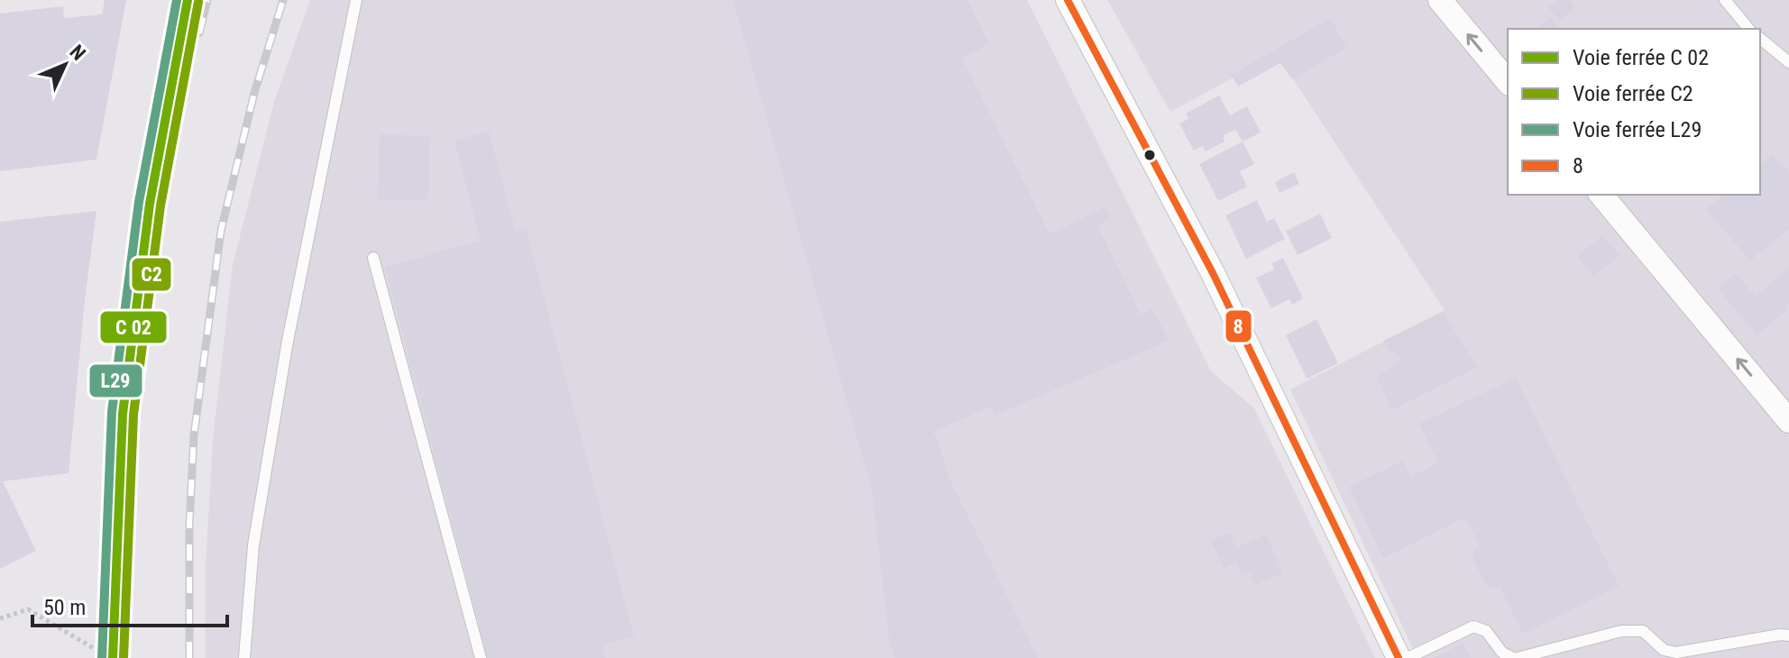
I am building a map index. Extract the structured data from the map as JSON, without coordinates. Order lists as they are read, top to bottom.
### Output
{
  "lines": ["rail line L29", "transit line 8", "rail line C2"],
  "legend": [
    "Voie ferrée C 02",
    "Voie ferrée C2",
    "Voie ferrée L29",
    "8"
  ],
  "scale_bar": "50 m",
  "north": "top right"
}
